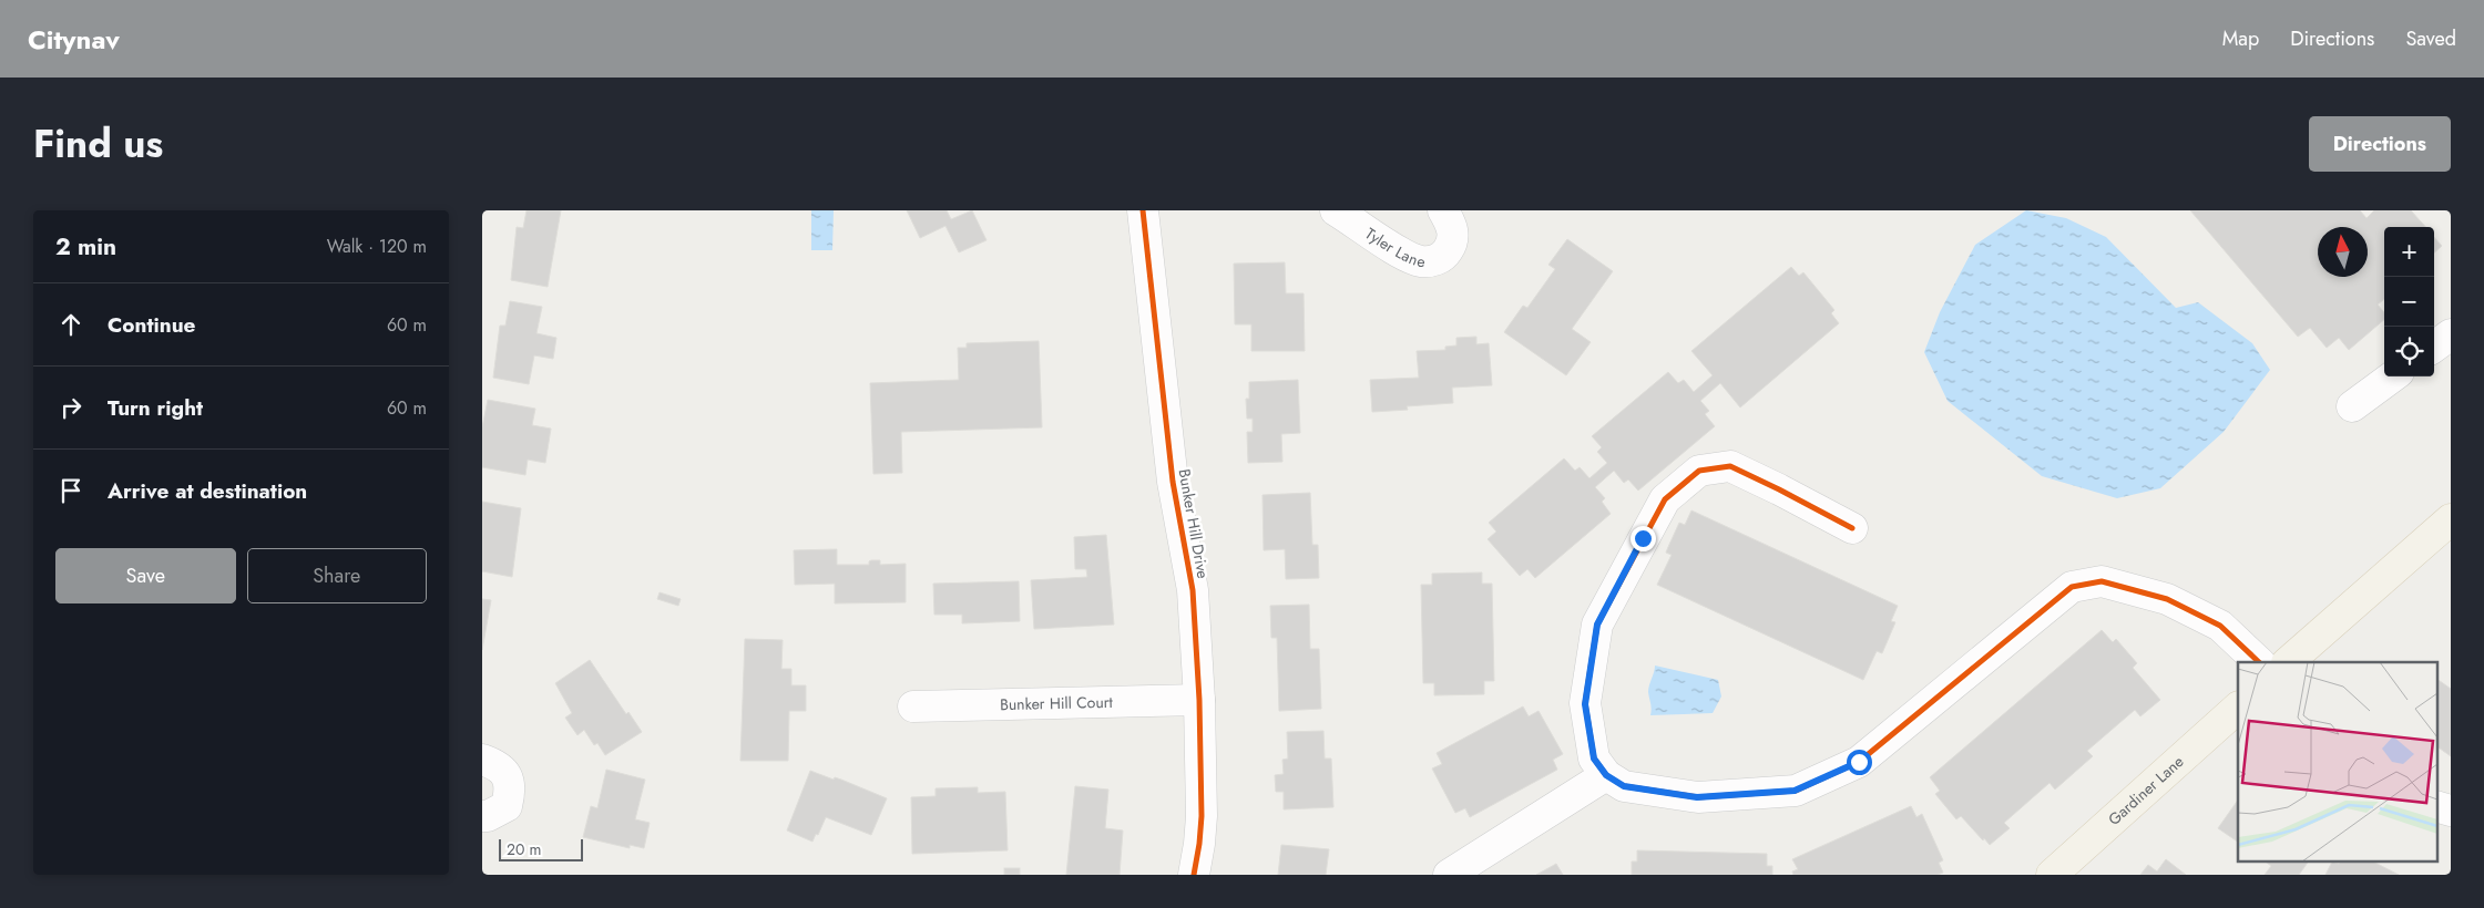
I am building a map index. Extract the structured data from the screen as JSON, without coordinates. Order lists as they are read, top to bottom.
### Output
{
  "streets": {
    "main road": ["Gardiner Lane"],
    "street": ["Tyler Lane", "Bunker Hill Drive", "Bunker Hill Court"]
  },
  "crossings": [
    ["Bunker Hill Drive", "Bunker Hill Court"]
  ],
  "scale_bar": "20 m",
  "north": "top",
  "page": {
    "header": "Citynav",
    "nav": ["Map", "Directions", "Saved"],
    "title": "Find us",
    "buttons": [
      "Directions",
      ["Save", "Share"]
    ],
    "heading": ["2 min", "Walk · 120 m"],
    "map_buttons": ["+", "−"],
    "list": [
      ["Continue", "60 m"],
      ["Turn right", "60 m"],
      "Arrive at destination"
    ],
    "scale": "20 m"
  }
}
